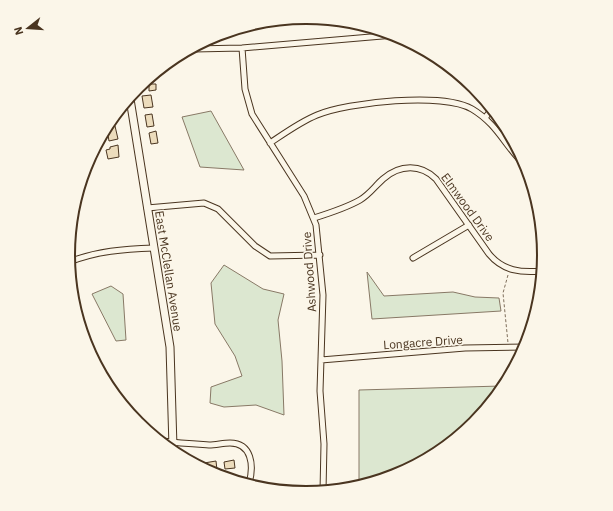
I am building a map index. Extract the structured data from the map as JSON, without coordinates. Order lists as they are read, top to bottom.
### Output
{
  "streets": {
    "street": [
      "Elmwood Drive",
      "East McClellan Avenue",
      "Ashwood Drive",
      "Longacre Drive"
    ]
  },
  "crossings": [
    ["Elmwood Drive", "Ashwood Drive"],
    ["Ashwood Drive", "Longacre Drive"]
  ],
  "north": "left"
}
